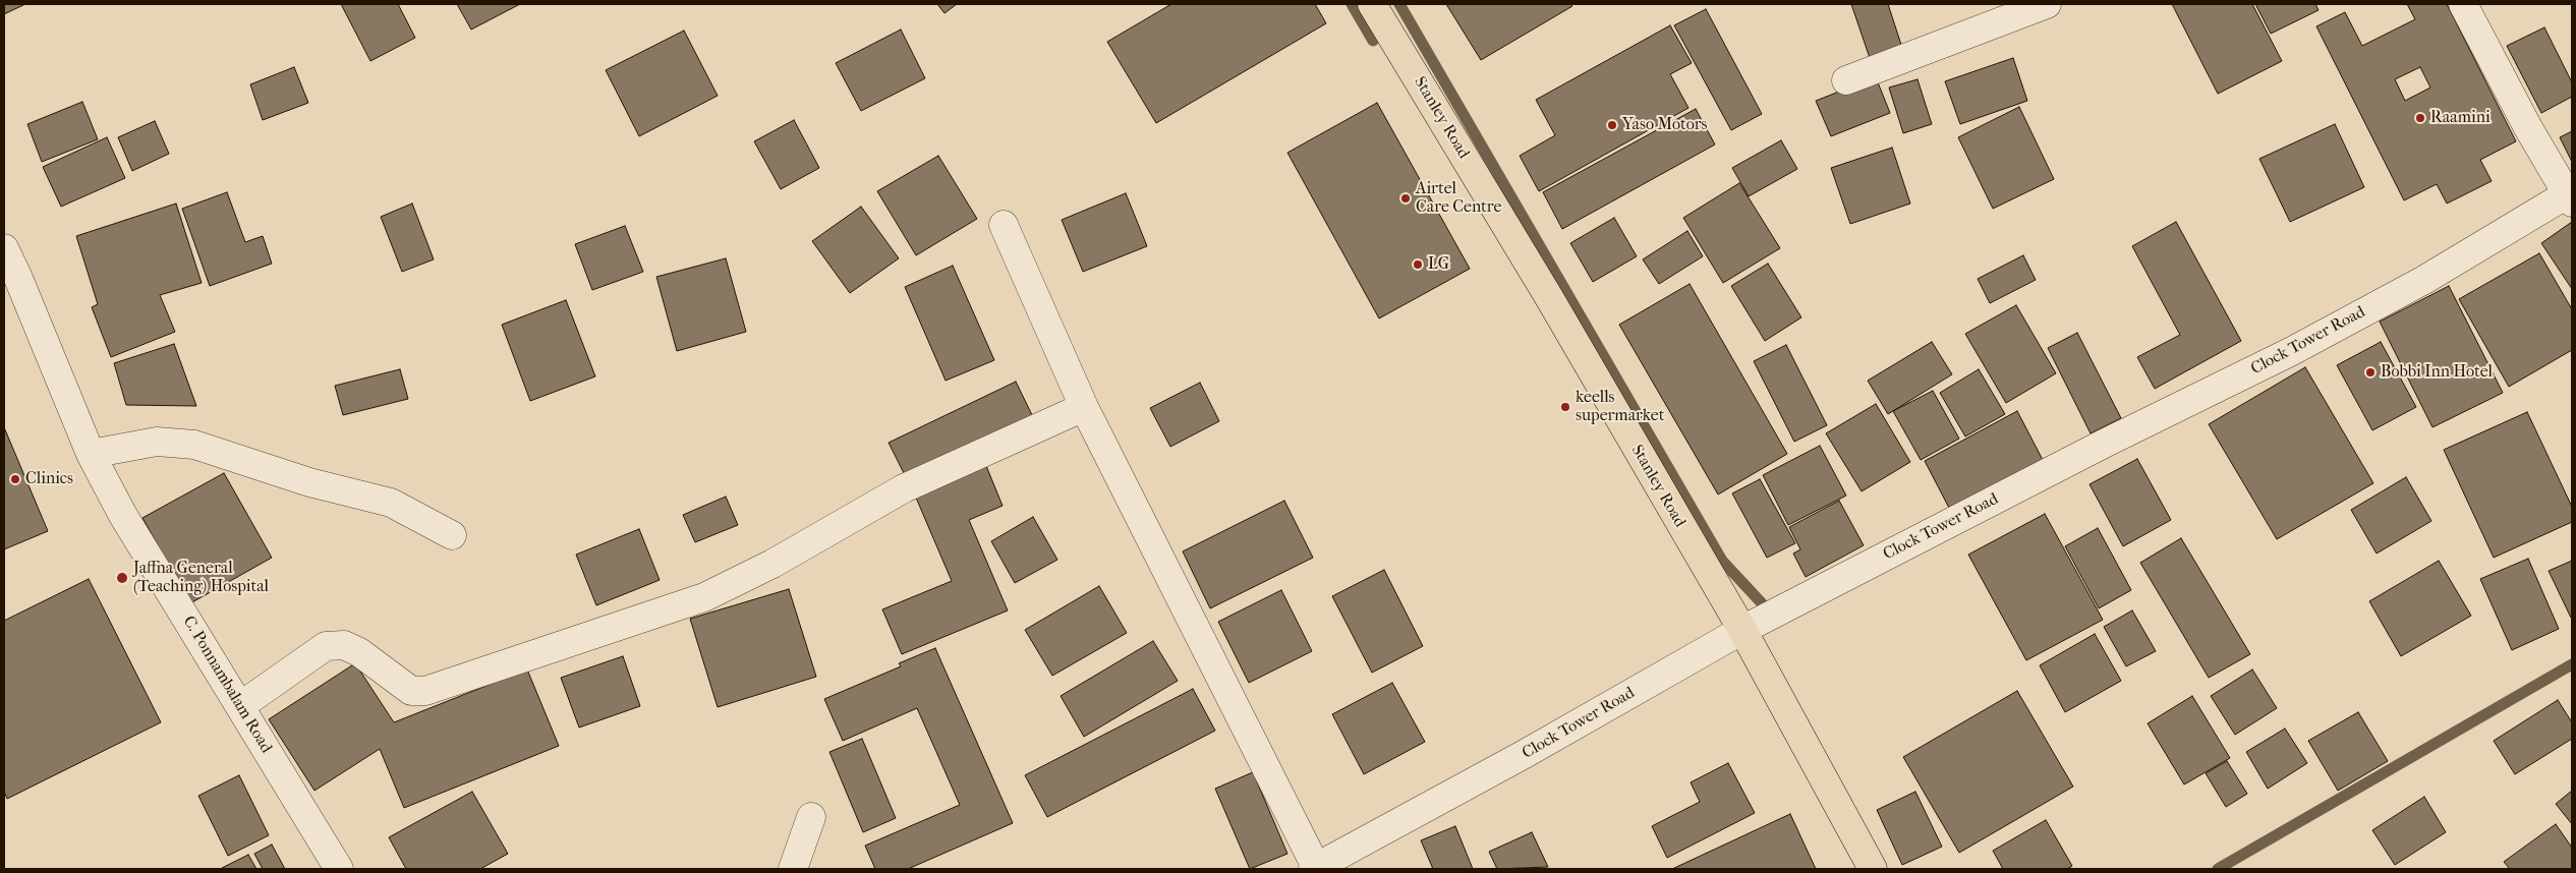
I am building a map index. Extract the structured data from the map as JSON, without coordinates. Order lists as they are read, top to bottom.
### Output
{
  "streets": {
    "main road": ["Stanley Road"],
    "street": ["Clock Tower Road", "C. Ponnambalam Road"]
  },
  "crossings": [
    ["Stanley Road", "Clock Tower Road"]
  ],
  "places": [
    "Raamini",
    "Yaso Motors",
    "Airtel Care Centre",
    "LG",
    "Bobbi Inn Hotel",
    "keells supermarket",
    "Clinics",
    "Jaffna General (Teaching) Hospital"
  ]
}
